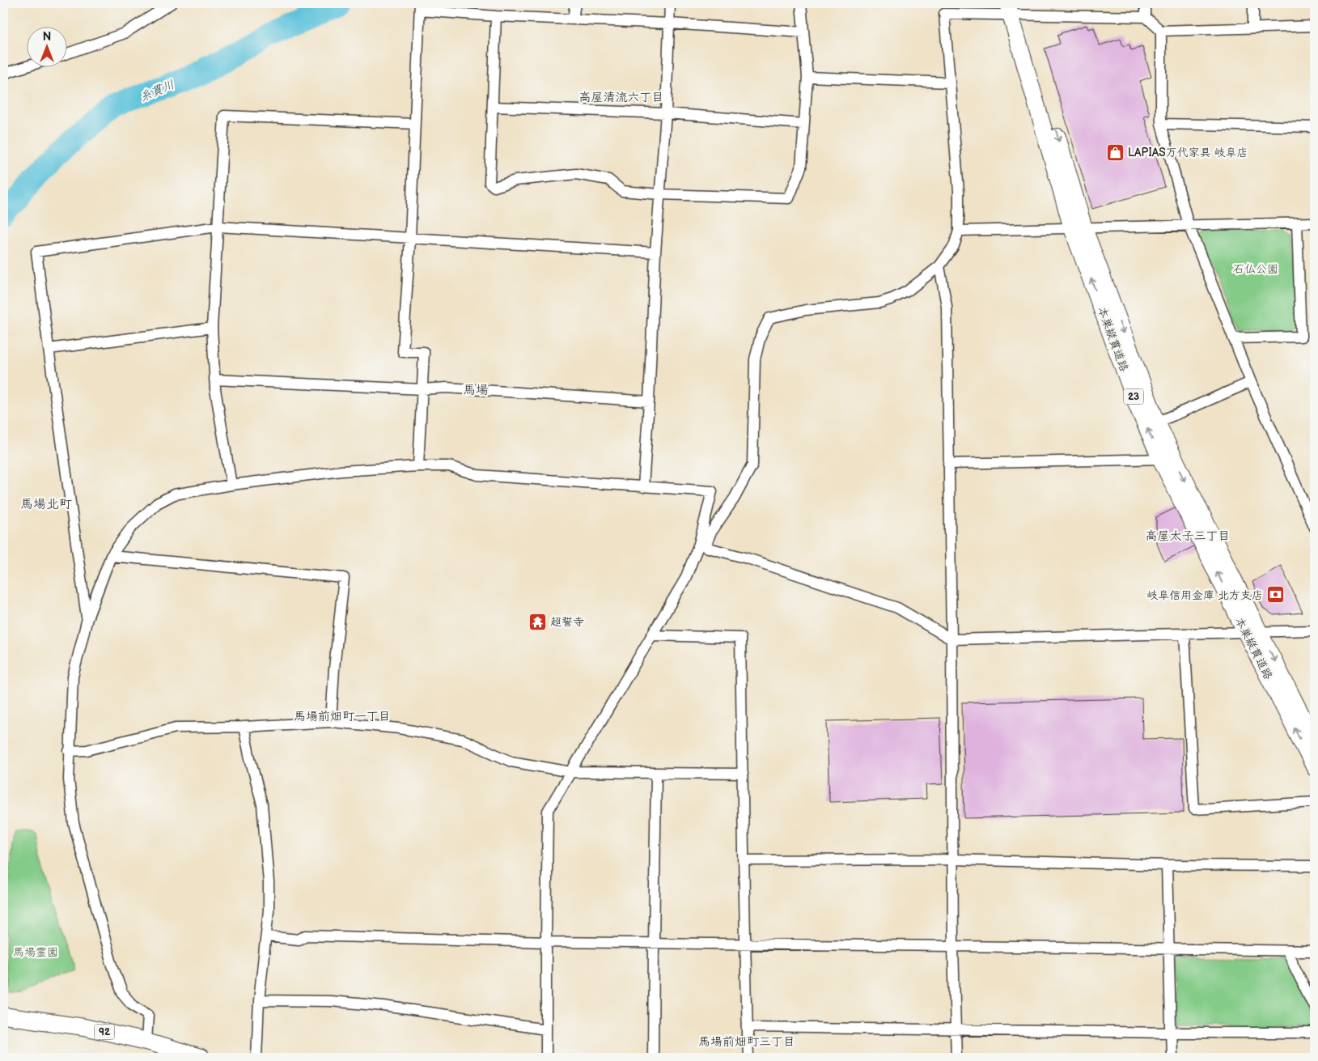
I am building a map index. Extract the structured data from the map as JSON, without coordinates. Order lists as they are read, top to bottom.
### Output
{
  "streets": {
    "main road": ["本巣縦貫道路", "23", "92"]
  },
  "districts": [
    "高屋清流六丁目",
    "馬場",
    "馬場北町",
    "高屋太子三丁目",
    "馬場前畑町一丁目",
    "馬場前畑町三丁目"
  ],
  "water": ["糸貫川"],
  "parks": ["石仏公園", "馬場霊園"],
  "places": {
    "shop": ["LAPIAS万代家具 岐阜店"],
    "bank": ["岐阜信用金庫 北方支店"],
    "temple": ["超誓寺"]
  },
  "north": "top"
}
